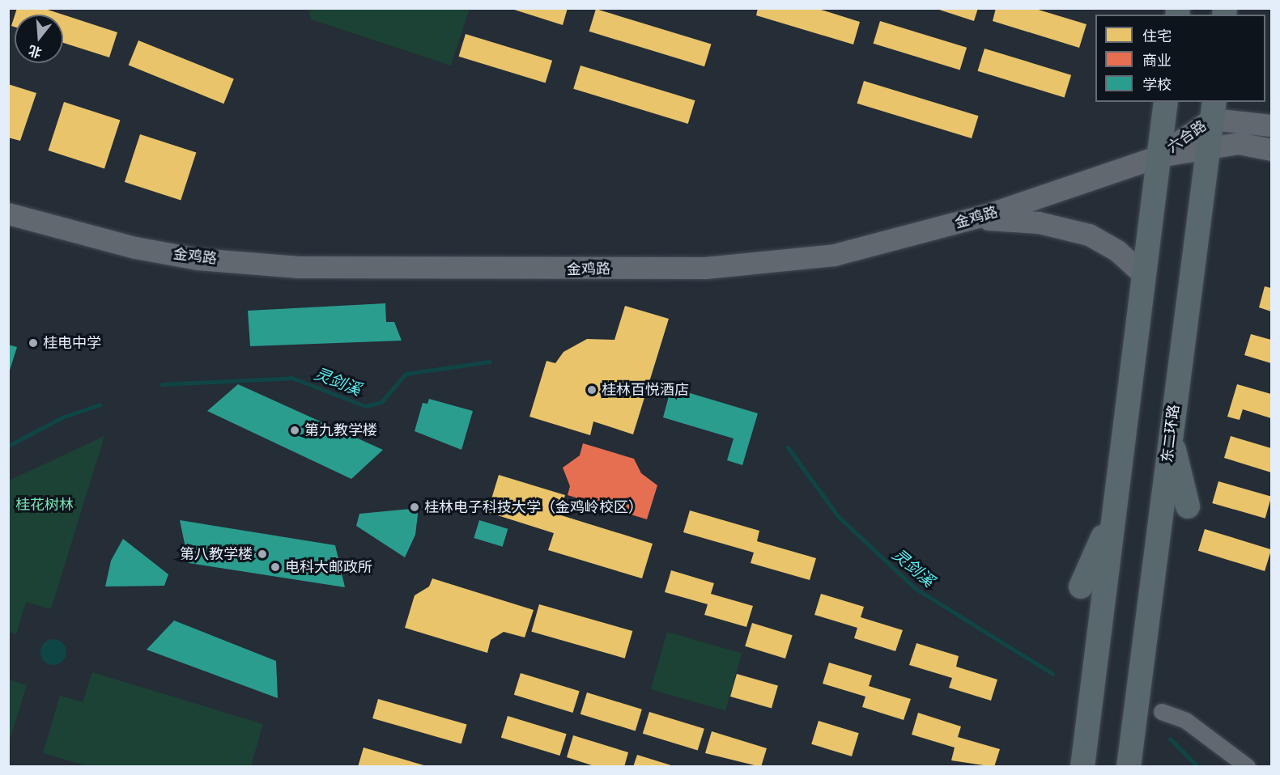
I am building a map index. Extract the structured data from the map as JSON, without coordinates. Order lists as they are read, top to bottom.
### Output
{
  "streets": {
    "main road": ["六合路", "金鸡路", "东二环路"]
  },
  "crossings": [
    ["六合路", "金鸡路"],
    ["六合路", "东二环路"]
  ],
  "water": ["灵剑溪"],
  "parks": ["桂花树林"],
  "places": [
    "桂电中学",
    "桂林百悦酒店",
    "第九教学楼",
    "桂林电子科技大学（金鸡岭校区）",
    "第八教学楼",
    "电科大邮政所"
  ],
  "legend": ["住宅", "商业", "学校"],
  "north": "bottom"
}
